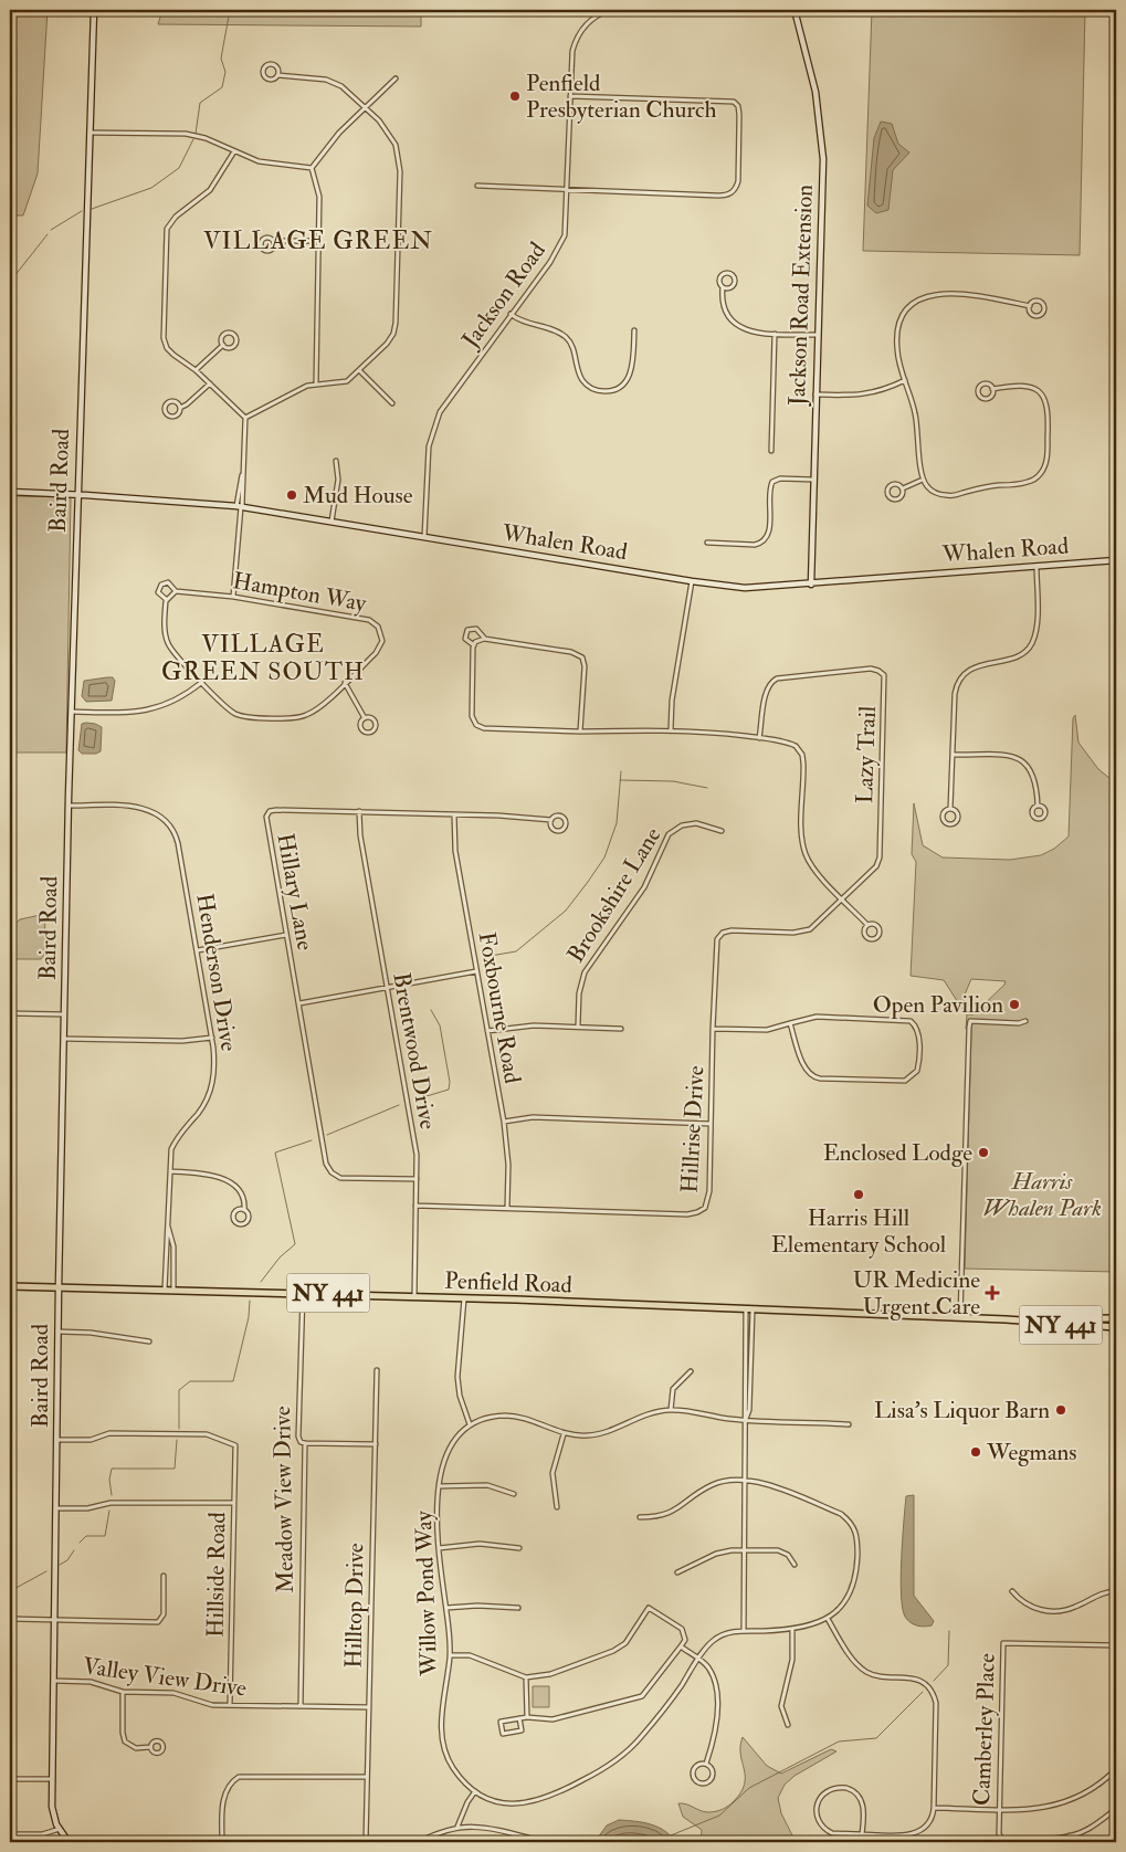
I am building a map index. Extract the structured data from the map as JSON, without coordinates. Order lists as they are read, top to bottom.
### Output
{
  "streets": {
    "main road": ["Penfield Road", "NY 441"],
    "street": [
      "Jackson Road",
      "Jackson Road Extension",
      "Baird Road",
      "Whalen Road",
      "Hampton Way",
      "Lazy Trail",
      "Hillary Lane",
      "Brookshire Lane",
      "Henderson Drive",
      "Foxbourne Road",
      "Brentwood Drive",
      "Hillrise Drive",
      "Meadow View Drive",
      "Hillside Road",
      "Willow Pond Way",
      "Hilltop Drive",
      "Valley View Drive",
      "Camberley Place"
    ]
  },
  "crossings": [
    ["Jackson Road", "Whalen Road"],
    ["Jackson Road Extension", "Whalen Road"],
    ["Baird Road", "Whalen Road"],
    ["Baird Road", "Henderson Drive"],
    ["Baird Road", "Penfield Road"],
    ["Baird Road", "Hillside Road"],
    ["Baird Road", "Valley View Drive"],
    ["Lazy Trail", "Hillrise Drive"],
    ["Hillary Lane", "Foxbourne Road"],
    ["Hillary Lane", "Brentwood Drive"],
    ["Henderson Drive", "Penfield Road"],
    ["Foxbourne Road", "Hillrise Drive"],
    ["Brentwood Drive", "Hillrise Drive"],
    ["Brentwood Drive", "Penfield Road"],
    ["Penfield Road", "Meadow View Drive"],
    ["Meadow View Drive", "Valley View Drive"],
    ["Hillside Road", "Valley View Drive"],
    ["Hilltop Drive", "Valley View Drive"]
  ],
  "districts": ["VILLAGE GREEN", "VILLAGE GREEN SOUTH"],
  "parks": ["Harris Whalen Park"],
  "places": {
    "other": [
      "Penfield Presbyterian Church",
      "Mud House",
      "Open Pavilion",
      "Enclosed Lodge",
      "Harris Hill Elementary School",
      "Lisa's Liquor Barn",
      "Wegmans"
    ],
    "health": ["UR Medicine Urgent Care"]
  }
}
